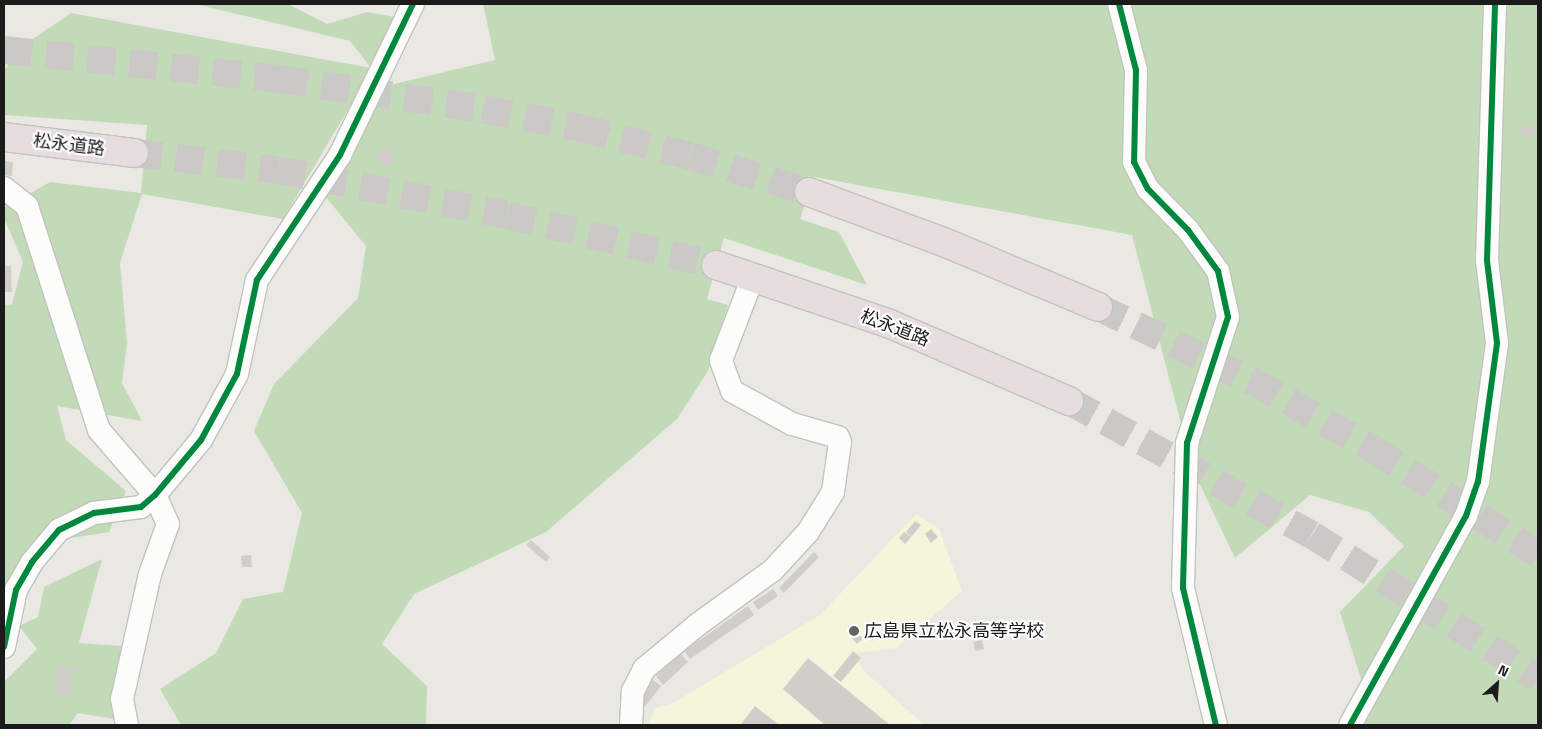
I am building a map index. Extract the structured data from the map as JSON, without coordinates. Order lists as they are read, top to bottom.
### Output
{
  "streets": {
    "highway": ["松永道路"]
  },
  "places": ["広島県立松永高等学校"],
  "north": "top right"
}
